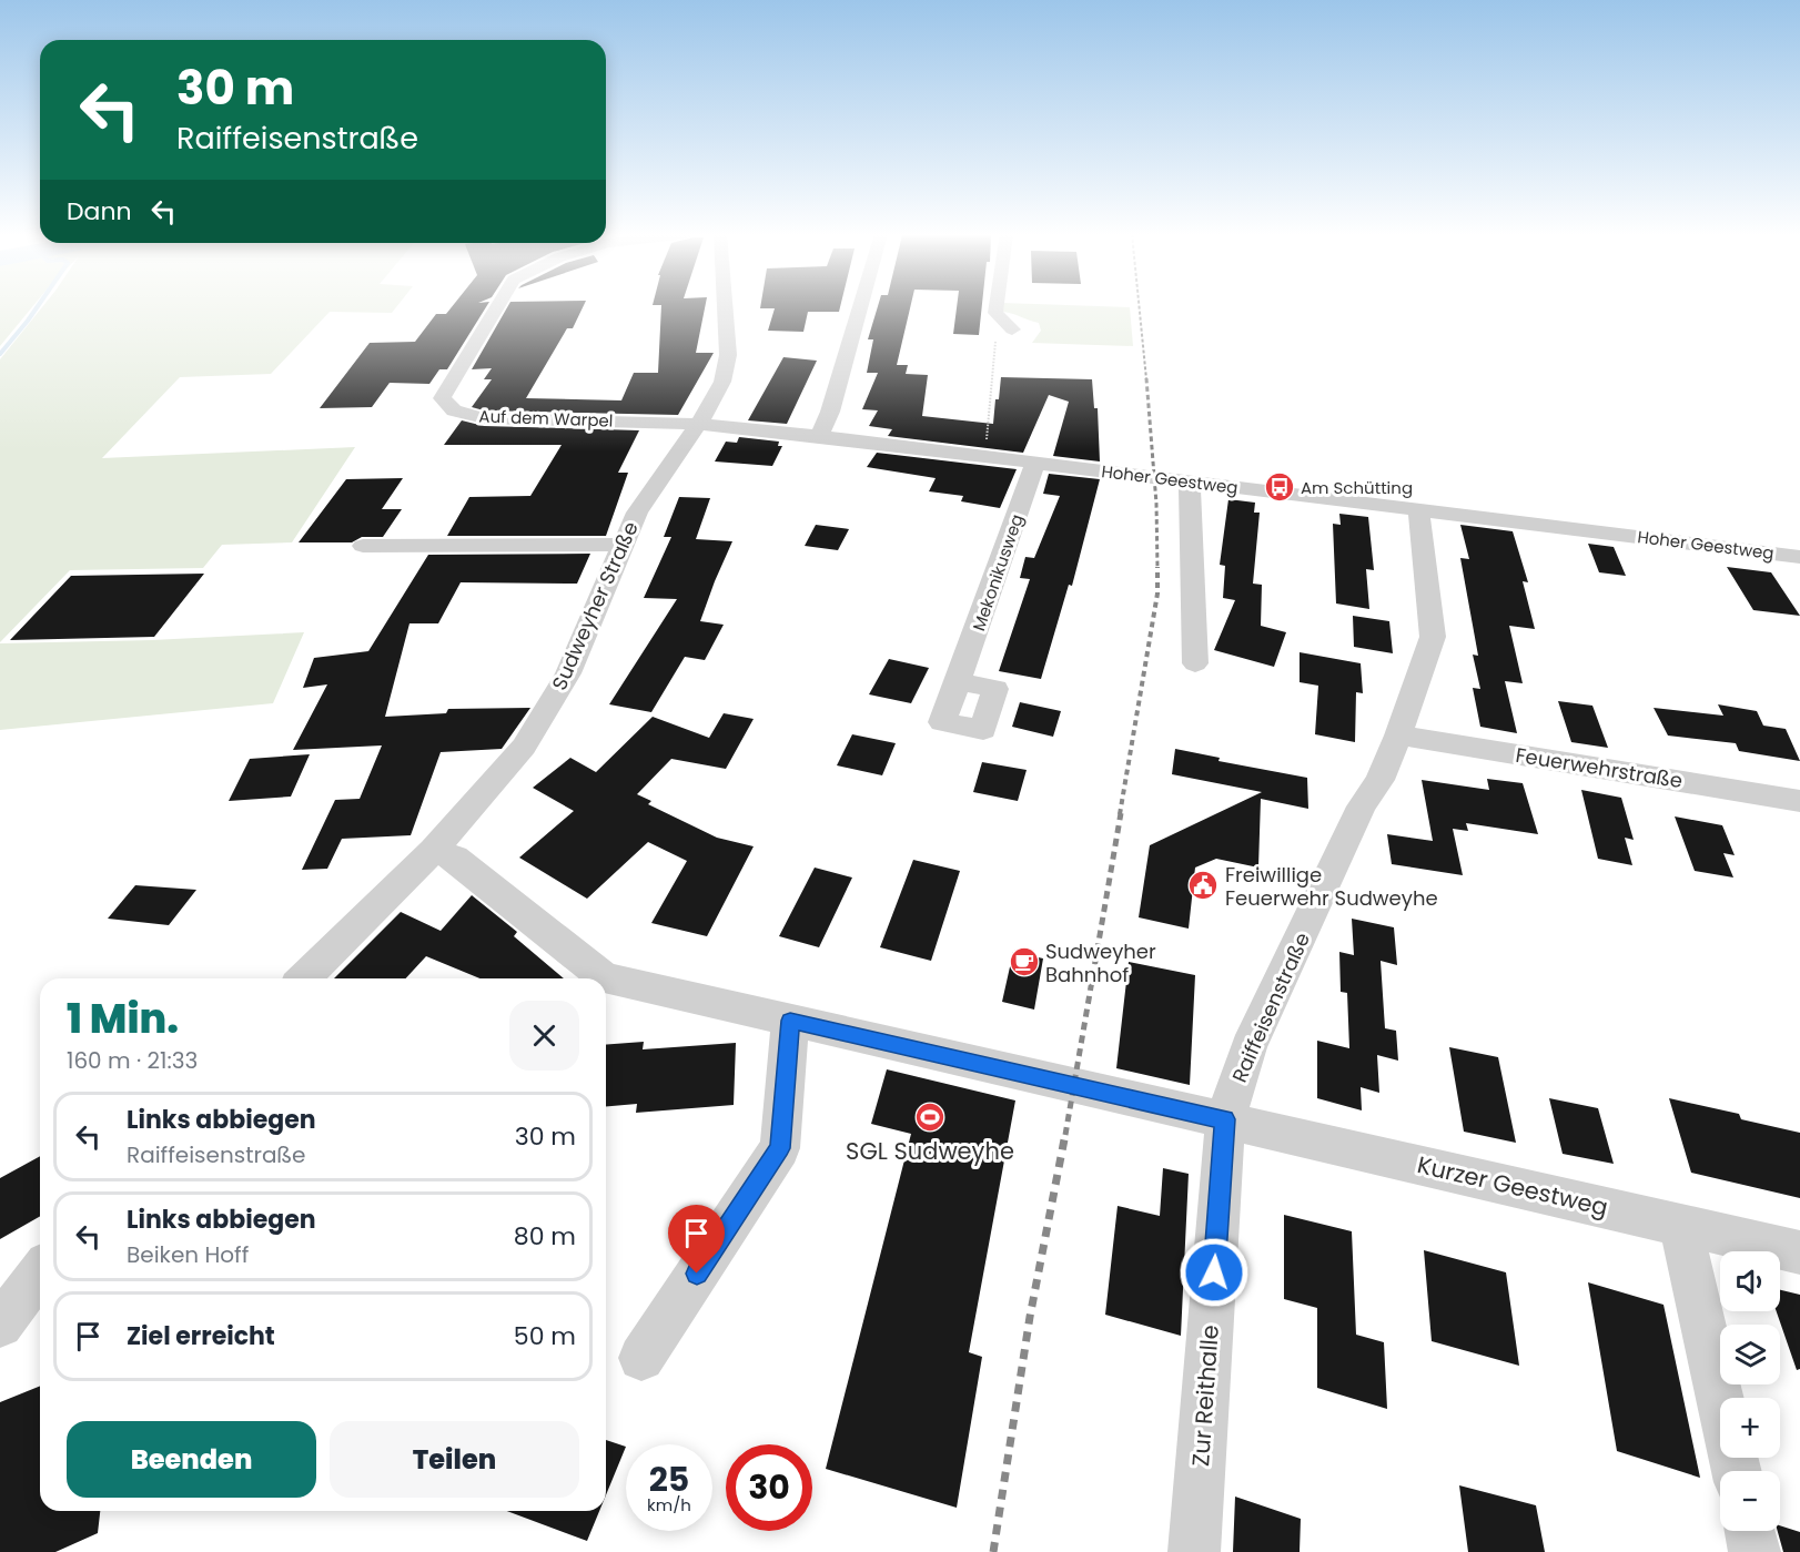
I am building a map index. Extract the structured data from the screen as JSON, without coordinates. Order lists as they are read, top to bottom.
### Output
{
  "streets": {
    "street": [
      "Auf dem Warpel",
      "Hoher Geestweg",
      "Mekonikusweg",
      "Sudweyher Straße",
      "Feuerwehrstraße",
      "Raiffeisenstraße",
      "Kurzer Geestweg",
      "Zur Reithalle"
    ]
  },
  "crossings": [
    ["Auf dem Warpel", "Hoher Geestweg"],
    ["Auf dem Warpel", "Sudweyher Straße"],
    ["Hoher Geestweg", "Mekonikusweg"],
    ["Hoher Geestweg", "Sudweyher Straße"],
    ["Hoher Geestweg", "Raiffeisenstraße"],
    ["Feuerwehrstraße", "Raiffeisenstraße"],
    ["Raiffeisenstraße", "Kurzer Geestweg"],
    ["Raiffeisenstraße", "Zur Reithalle"],
    ["Kurzer Geestweg", "Zur Reithalle"]
  ],
  "places": {
    "bus stop": ["Am Schütting"],
    "public building": ["Freiwillige Feuerwehr Sudweyhe"],
    "cafe": ["Sudweyher Bahnhof"],
    "sports": ["SGL Sudweyhe"]
  },
  "page": {
    "turn": ["30 m", "Raiffeisenstraße"],
    "then": "Dann",
    "heading": ["1 Min.", "160 m · 21:33"],
    "list": [
      {
        "name": "Links abbiegen",
        "note": "Raiffeisenstraße",
        "value": "30 m"
      },
      {
        "name": "Links abbiegen",
        "note": "Beiken Hoff",
        "value": "80 m"
      },
      {
        "name": "Ziel erreicht",
        "value": "50 m"
      }
    ],
    "map_buttons": ["+", "−"],
    "buttons": ["Beenden", "Teilen"],
    "speed": "25 km/h",
    "limit": "30"
  }
}
